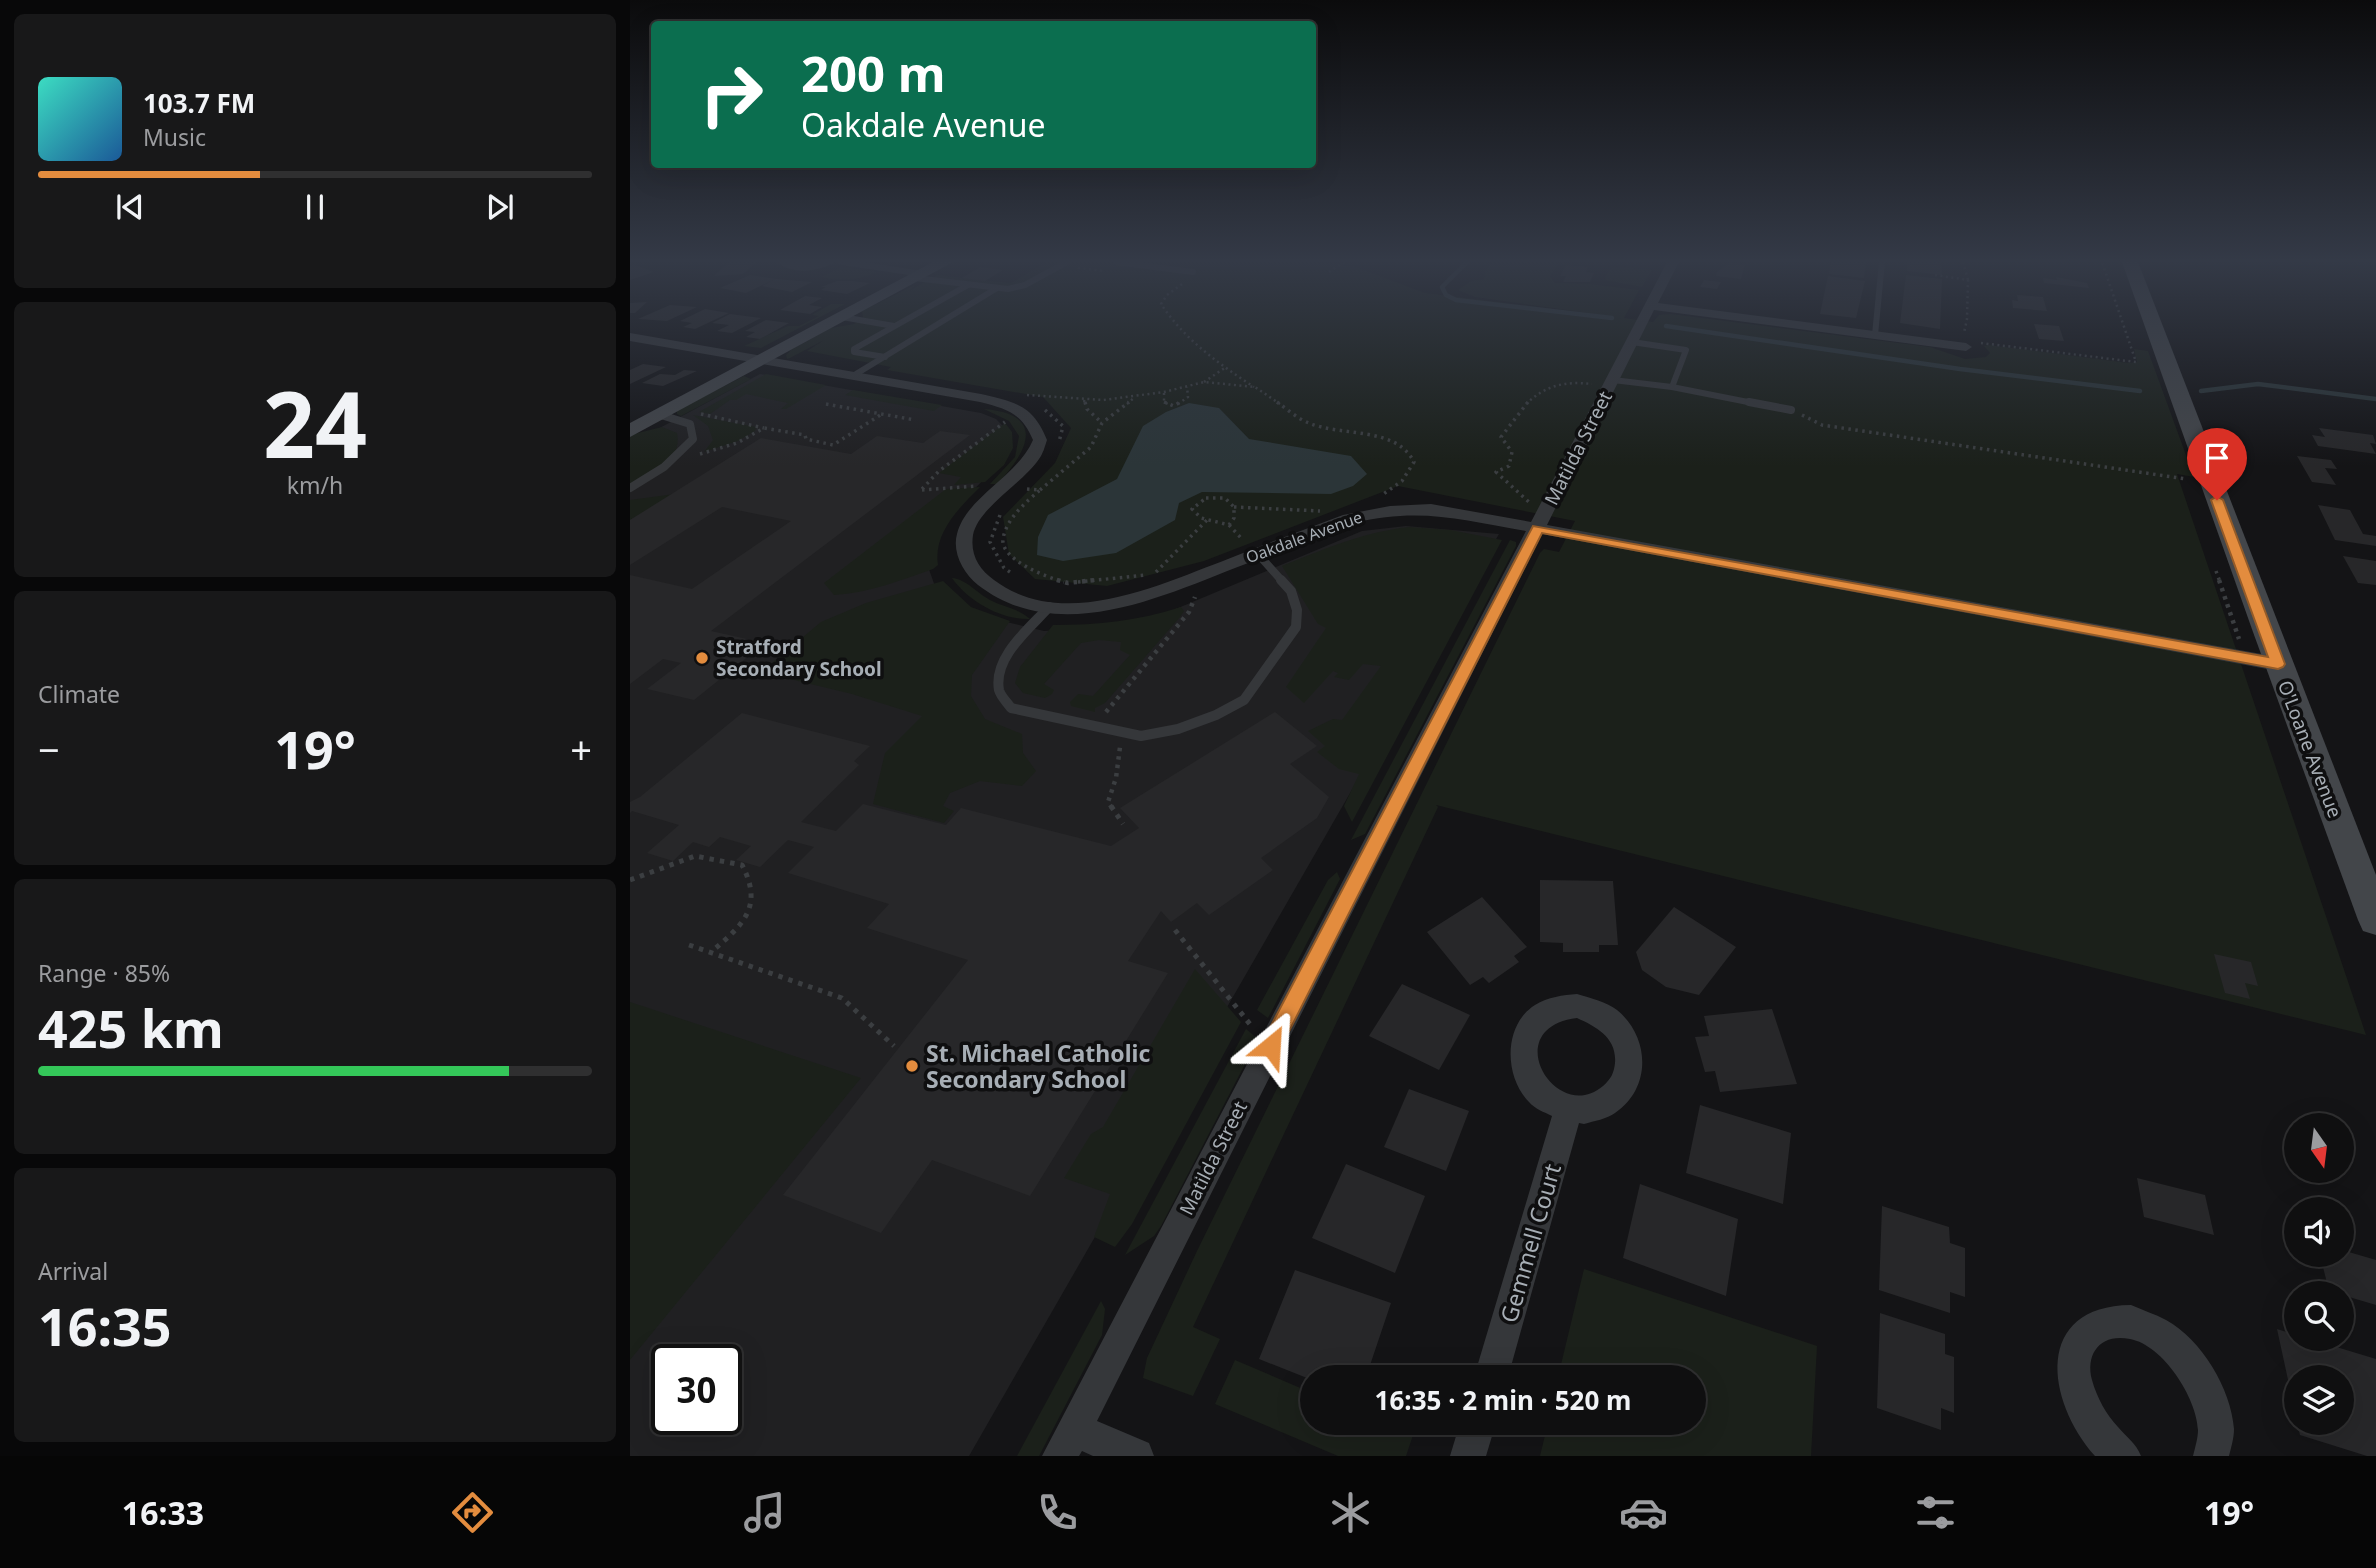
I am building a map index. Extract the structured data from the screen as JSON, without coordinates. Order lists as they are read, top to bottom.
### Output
{
  "streets": {
    "main road": ["O'Loane Avenue"],
    "street": ["Matilda Street", "Oakdale Avenue", "Gemmell Court"]
  },
  "crossings": [
    ["Matilda Street", "Oakdale Avenue"],
    ["Oakdale Avenue", "O'Loane Avenue"]
  ],
  "places": ["Stratford Secondary School", "St. Michael Catholic Secondary School"],
  "north": "bottom",
  "page": {
    "turn": ["200 m", "Oakdale Avenue"],
    "song": ["103.7 FM", "Music"],
    "tile": [
      ["24", "km/h"],
      "Climate",
      ["Range · 85%", "425 km"],
      ["Arrival", "16:35"]
    ],
    "heat": ["−", "19°", "+"],
    "limit": "30",
    "trip": "16:35 · 2 min · 520 m",
    "tabs": ["16:33", "19°"]
  }
}
